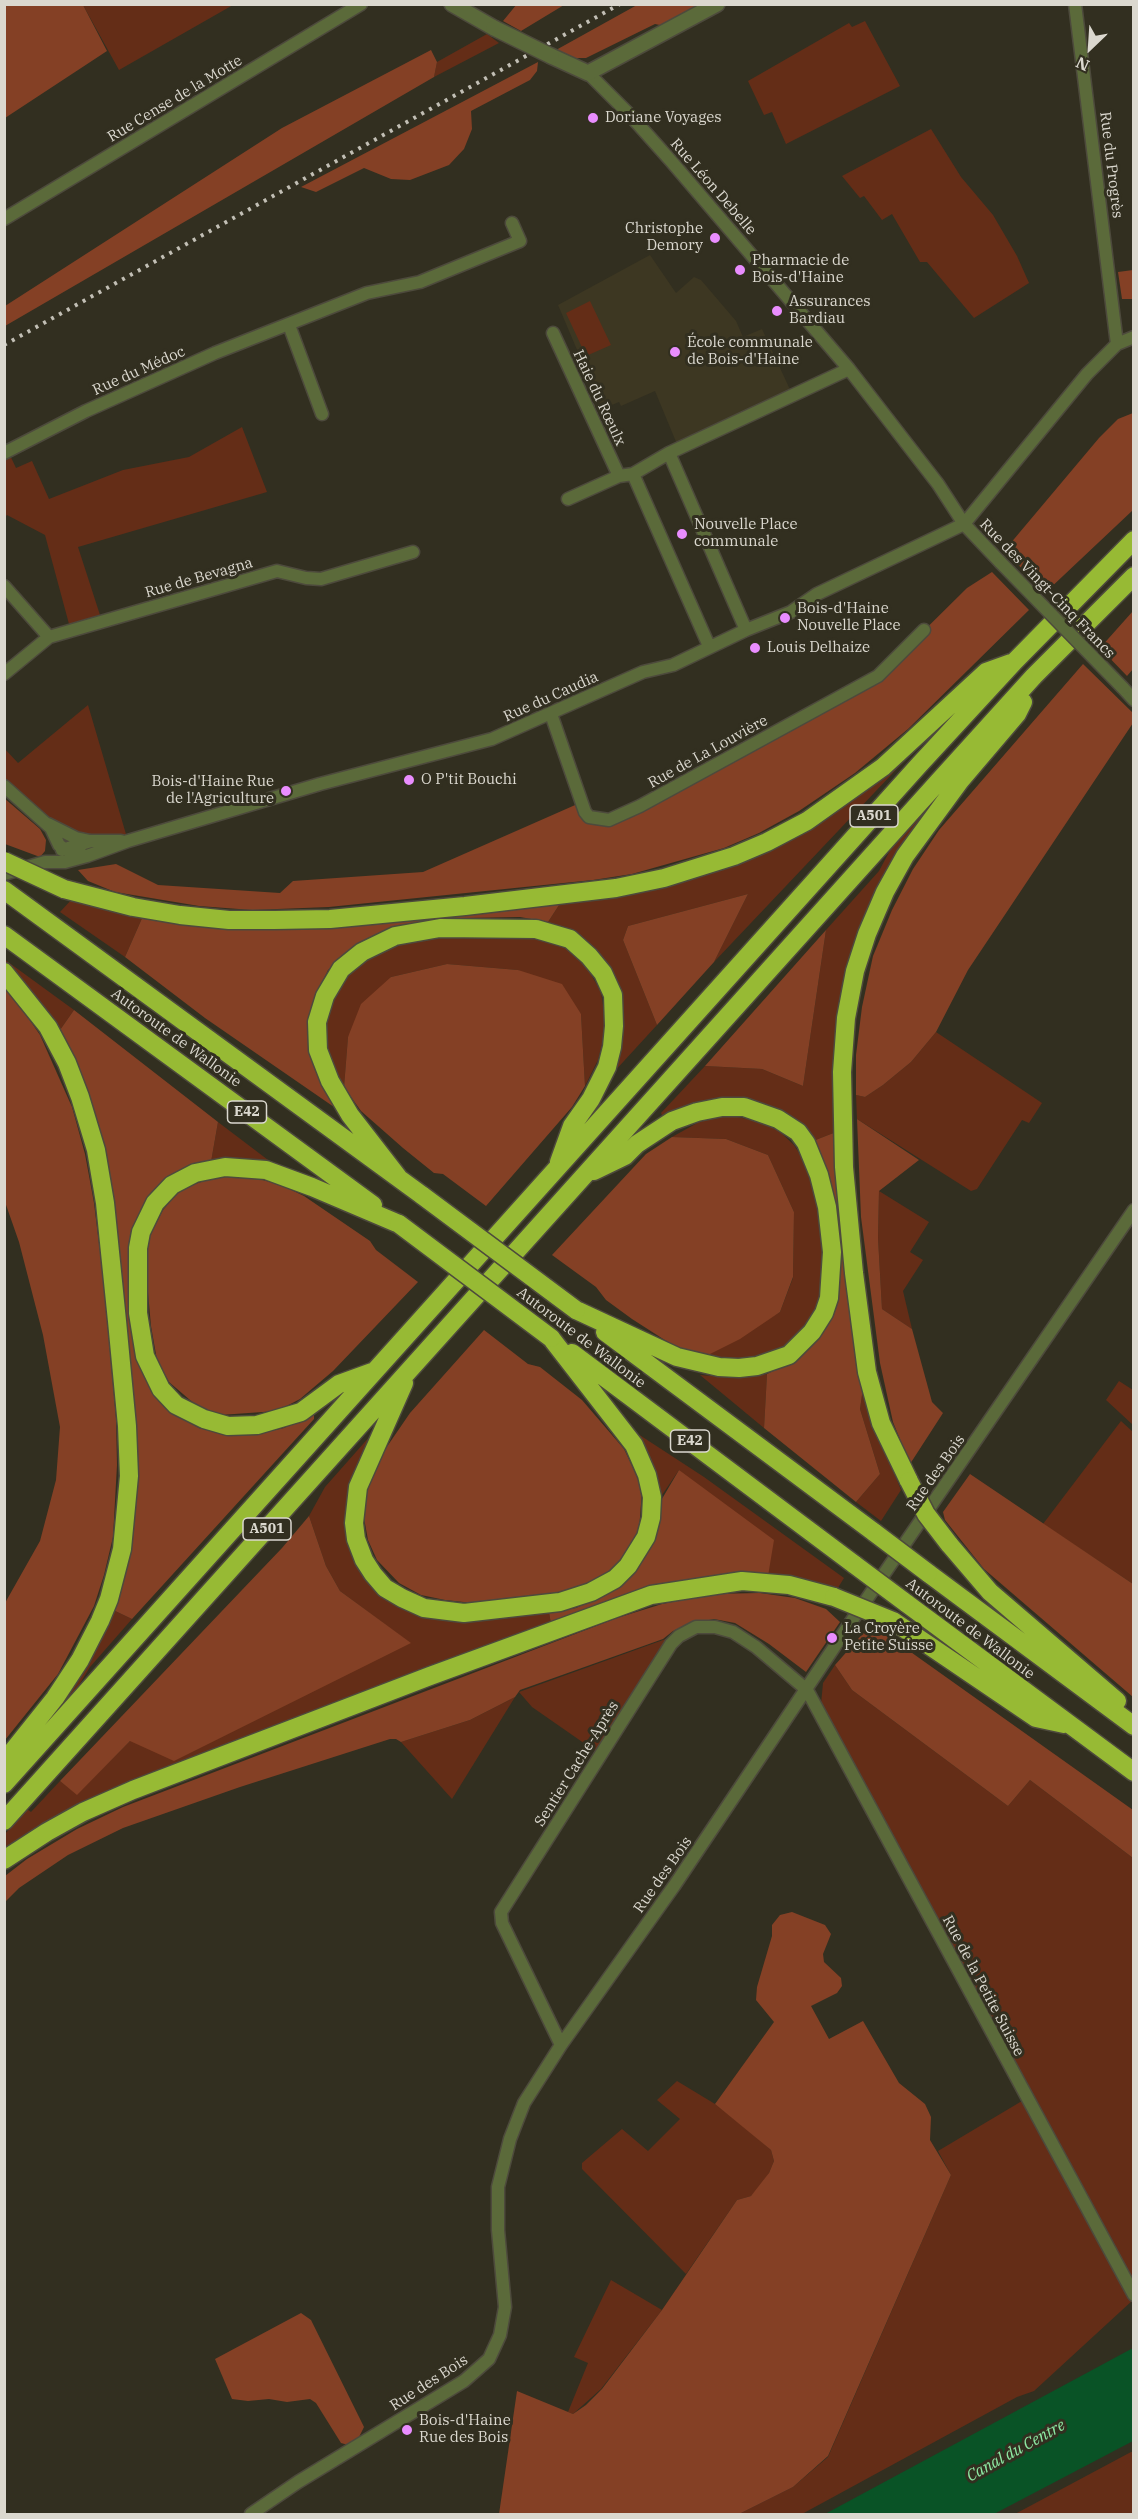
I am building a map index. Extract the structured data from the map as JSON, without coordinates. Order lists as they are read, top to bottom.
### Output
{
  "streets": {
    "highway": ["A501", "Autoroute de Wallonie", "E42"],
    "street": [
      "Rue Cense de la Motte",
      "Rue du Progrès",
      "Rue Léon Debelle",
      "Rue du Médoc",
      "Haie du Rœulx",
      "Rue de Bevagna",
      "Rue des Vingt-Cinq Francs",
      "Rue du Caudia",
      "Rue de La Louvière",
      "Rue des Bois",
      "Sentier Cache-Après",
      "Rue de la Petite Suisse"
    ]
  },
  "crossings": [
    ["Rue Léon Debelle", "Rue des Vingt-Cinq Francs"],
    ["Rue Léon Debelle", "Rue du Caudia"],
    ["Rue des Vingt-Cinq Francs", "Rue du Caudia"],
    ["Rue du Caudia", "Rue de La Louvière"],
    ["Rue des Bois", "Sentier Cache-Après"],
    ["Rue des Bois", "Rue de la Petite Suisse"],
    ["Sentier Cache-Après", "Rue de la Petite Suisse"]
  ],
  "water": ["Canal du Centre"],
  "places": [
    "Doriane Voyages",
    "Christophe Demory",
    "Pharmacie de Bois-d'Haine",
    "Assurances Bardiau",
    "École communale de Bois-d'Haine",
    "Nouvelle Place communale",
    "Bois-d'Haine Nouvelle Place",
    "Louis Delhaize",
    "O P'tit Bouchi",
    "Bois-d'Haine Rue de l'Agriculture",
    "La Croyère Petite Suisse",
    "Bois-d'Haine Rue des Bois"
  ],
  "north": "bottom left"
}
